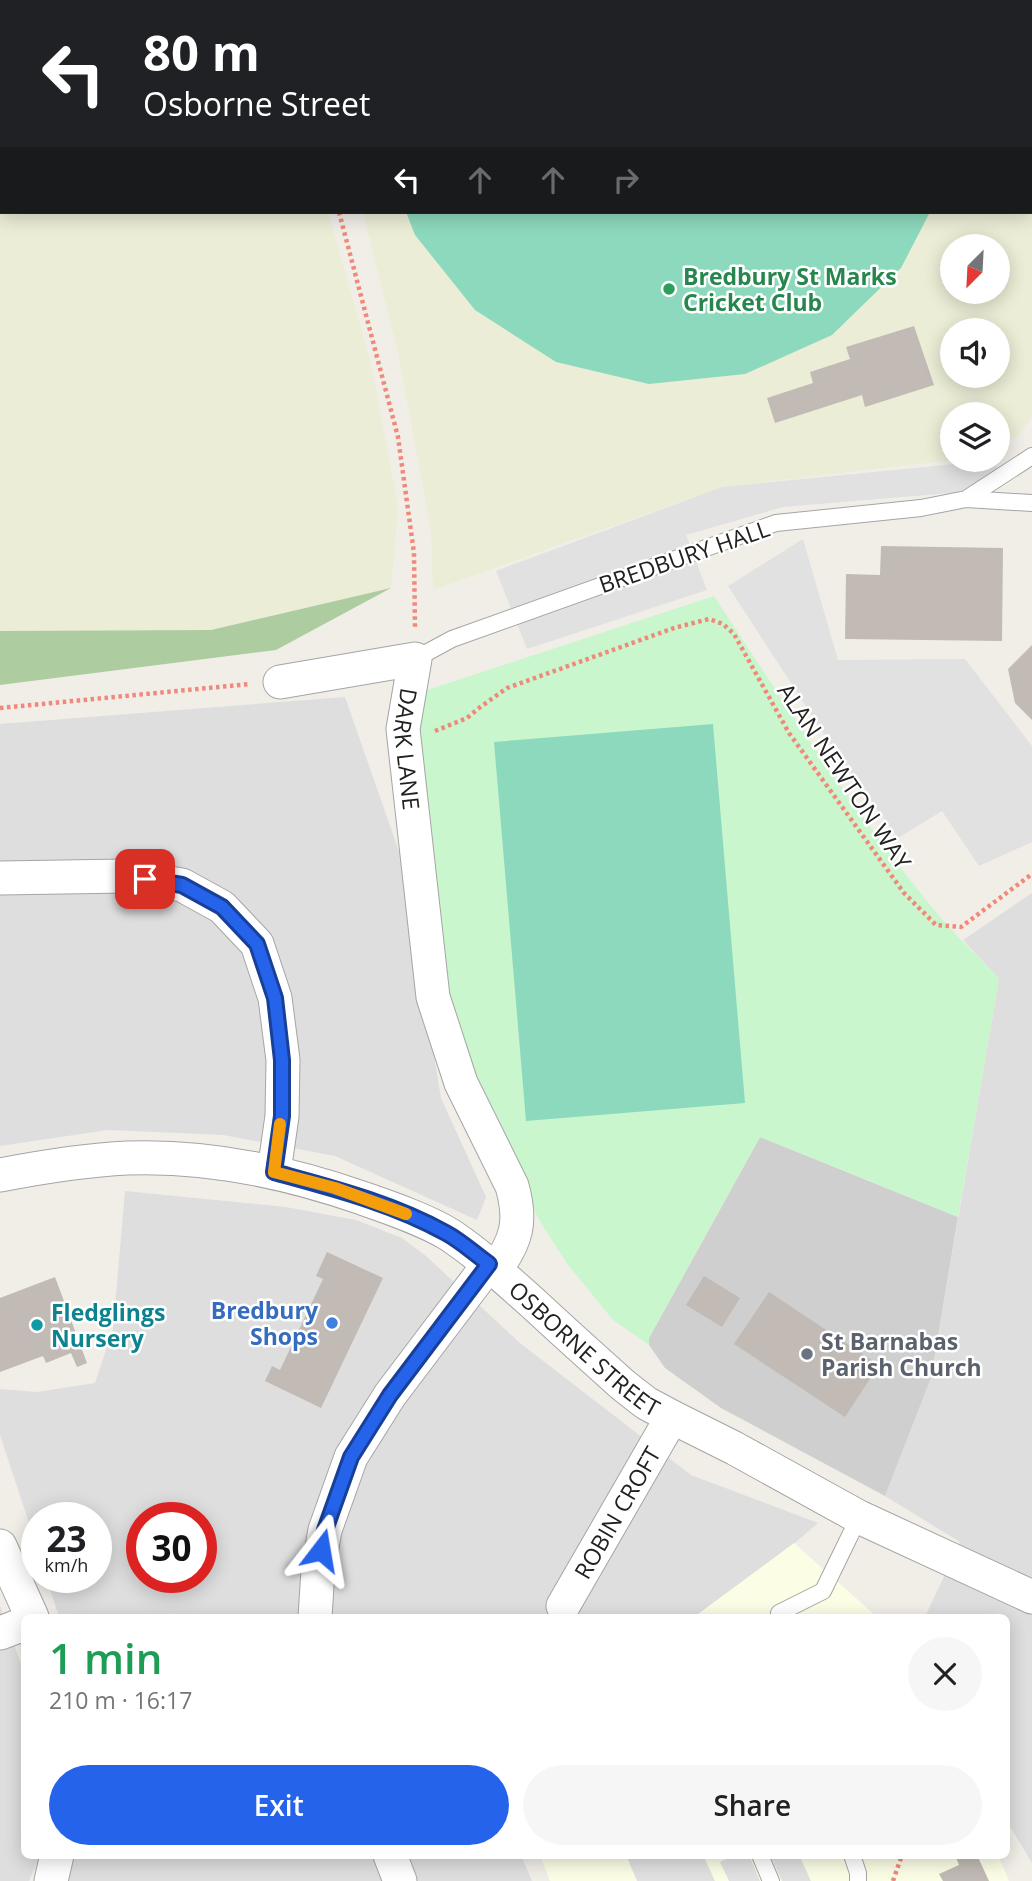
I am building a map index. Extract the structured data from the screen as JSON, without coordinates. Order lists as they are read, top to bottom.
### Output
{
  "streets": {
    "street": ["DARK LANE", "OSBORNE STREET", "ROBIN CROFT"],
    "lane": ["BREDBURY HALL"],
    "path": ["ALAN NEWTON WAY"]
  },
  "crossings": [
    ["BREDBURY HALL", "DARK LANE"],
    ["DARK LANE", "ALAN NEWTON WAY"],
    ["DARK LANE", "OSBORNE STREET"],
    ["OSBORNE STREET", "ROBIN CROFT"]
  ],
  "places": [
    "Bredbury St Marks Cricket Club",
    "Bredbury Shops",
    "Fledglings Nursery",
    "St Barnabas Parish Church"
  ],
  "north": "bottom left",
  "page": {
    "turn": ["80 m", "Osborne Street"],
    "speed": "23 km/h",
    "limit": "30",
    "heading": ["1 min", "210 m · 16:17"],
    "buttons": ["Exit", "Share"]
  }
}
